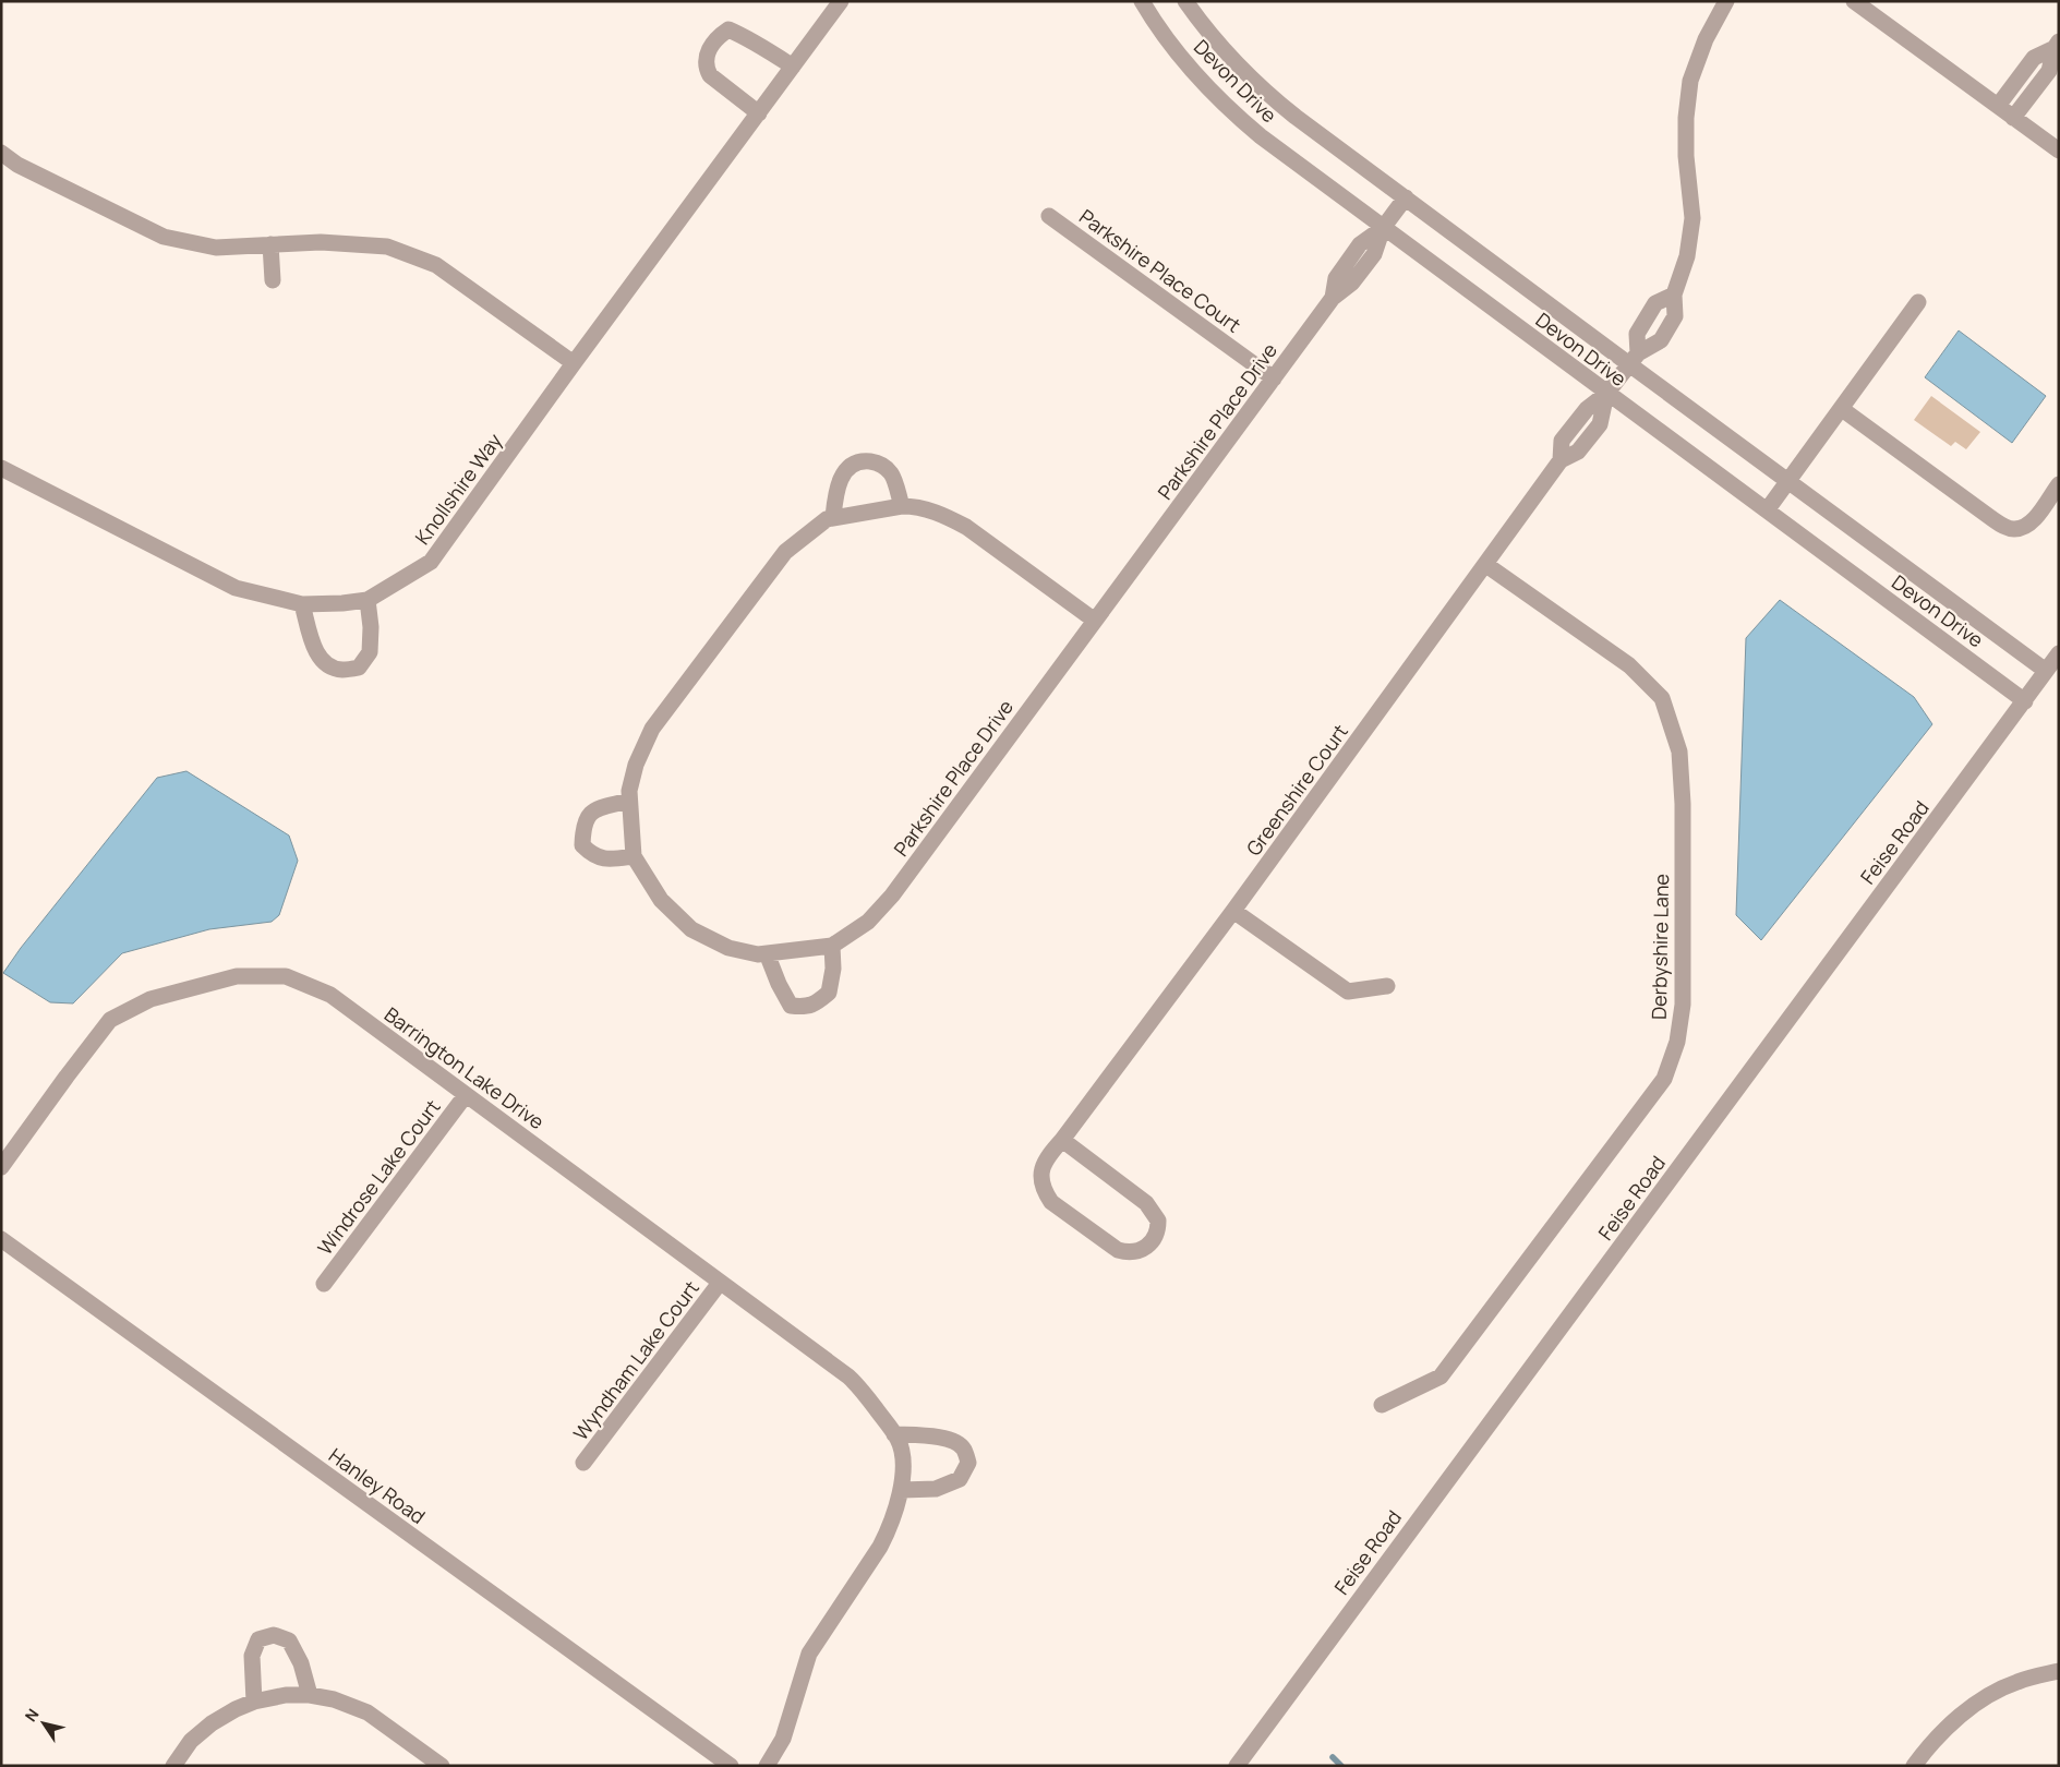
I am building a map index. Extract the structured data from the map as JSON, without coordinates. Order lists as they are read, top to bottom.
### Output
{
  "streets": {
    "street": [
      "Devon Drive",
      "Parkshire Place Court",
      "Parkshire Place Drive",
      "Knollshire Way",
      "Greenshire Court",
      "Feise Road",
      "Derbyshire Lane",
      "Barrington Lake Drive",
      "Windrose Lake Court",
      "Wyndham Lake Court",
      "Hanley Road"
    ]
  },
  "crossings": [
    ["Devon Drive", "Parkshire Place Drive"],
    ["Devon Drive", "Greenshire Court"],
    ["Devon Drive", "Feise Road"],
    ["Parkshire Place Court", "Parkshire Place Drive"],
    ["Greenshire Court", "Derbyshire Lane"],
    ["Barrington Lake Drive", "Windrose Lake Court"],
    ["Barrington Lake Drive", "Wyndham Lake Court"]
  ],
  "north": "top left"
}
